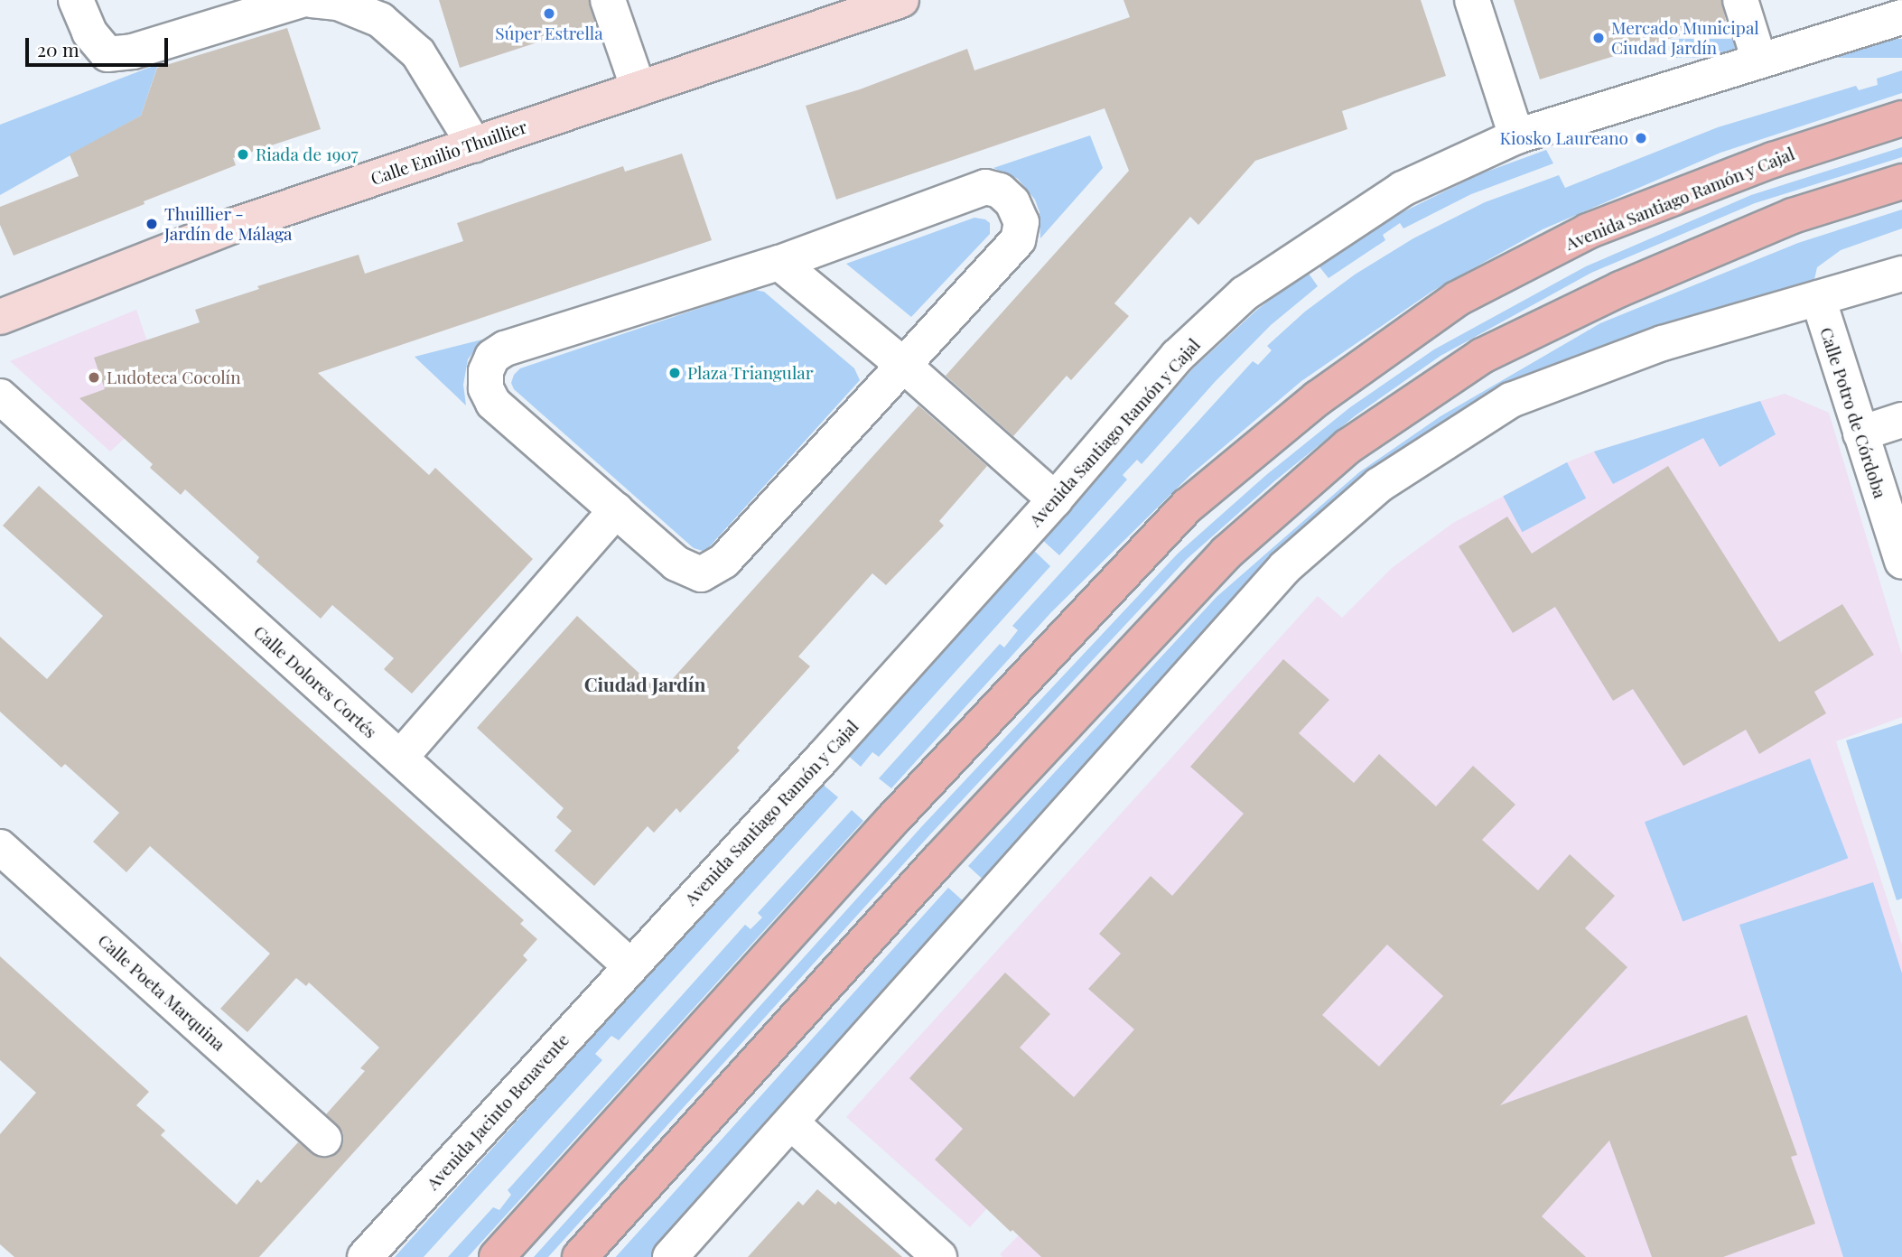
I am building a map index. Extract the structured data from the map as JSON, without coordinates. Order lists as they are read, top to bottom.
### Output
{
  "streets": {
    "main road": ["Calle Emilio Thuillier", "Avenida Santiago Ramón y Cajal"],
    "street": [
      "Calle Potro de Córdoba",
      "Calle Dolores Cortés",
      "Calle Poeta Marquina",
      "Avenida Jacinto Benavente"
    ]
  },
  "crossings": [
    ["Avenida Santiago Ramón y Cajal", "Calle Dolores Cortés"],
    ["Avenida Santiago Ramón y Cajal", "Avenida Jacinto Benavente"],
    ["Calle Dolores Cortés", "Avenida Jacinto Benavente"]
  ],
  "districts": ["Ciudad Jardín"],
  "places": [
    "Súper Estrella",
    "Mercado Municipal Ciudad Jardín",
    "Kiosko Laureano",
    "Riada de 1907",
    "Thuillier - Jardín de Málaga",
    "Plaza Triangular",
    "Ludoteca Cocolín"
  ],
  "scale_bar": "20 m"
}
